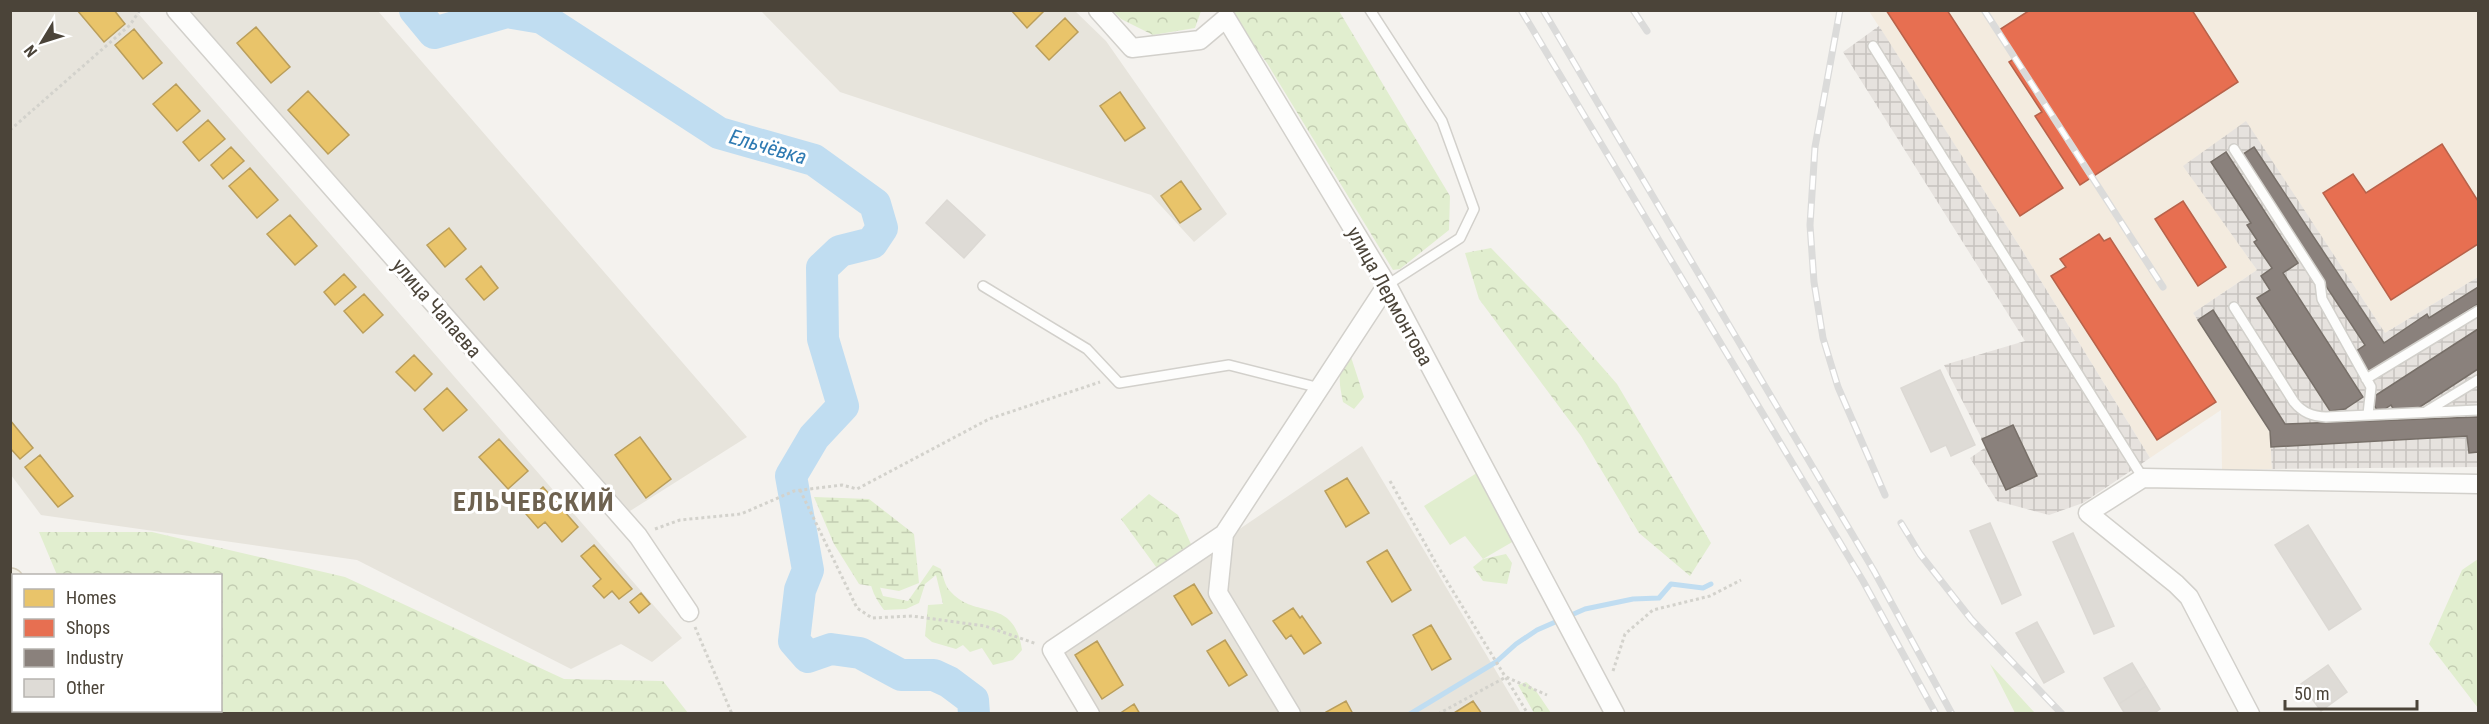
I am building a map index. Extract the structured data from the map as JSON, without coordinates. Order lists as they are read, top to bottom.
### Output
{
  "streets": {
    "street": ["улица Лермонтова", "улица Чапаева"]
  },
  "districts": ["ЕЛЬЧЕВСКИЙ"],
  "water": ["Ельчёвка"],
  "legend": [
    "Homes",
    "Shops",
    "Industry",
    "Other"
  ],
  "scale_bar": "50 m",
  "north": "bottom left"
}
